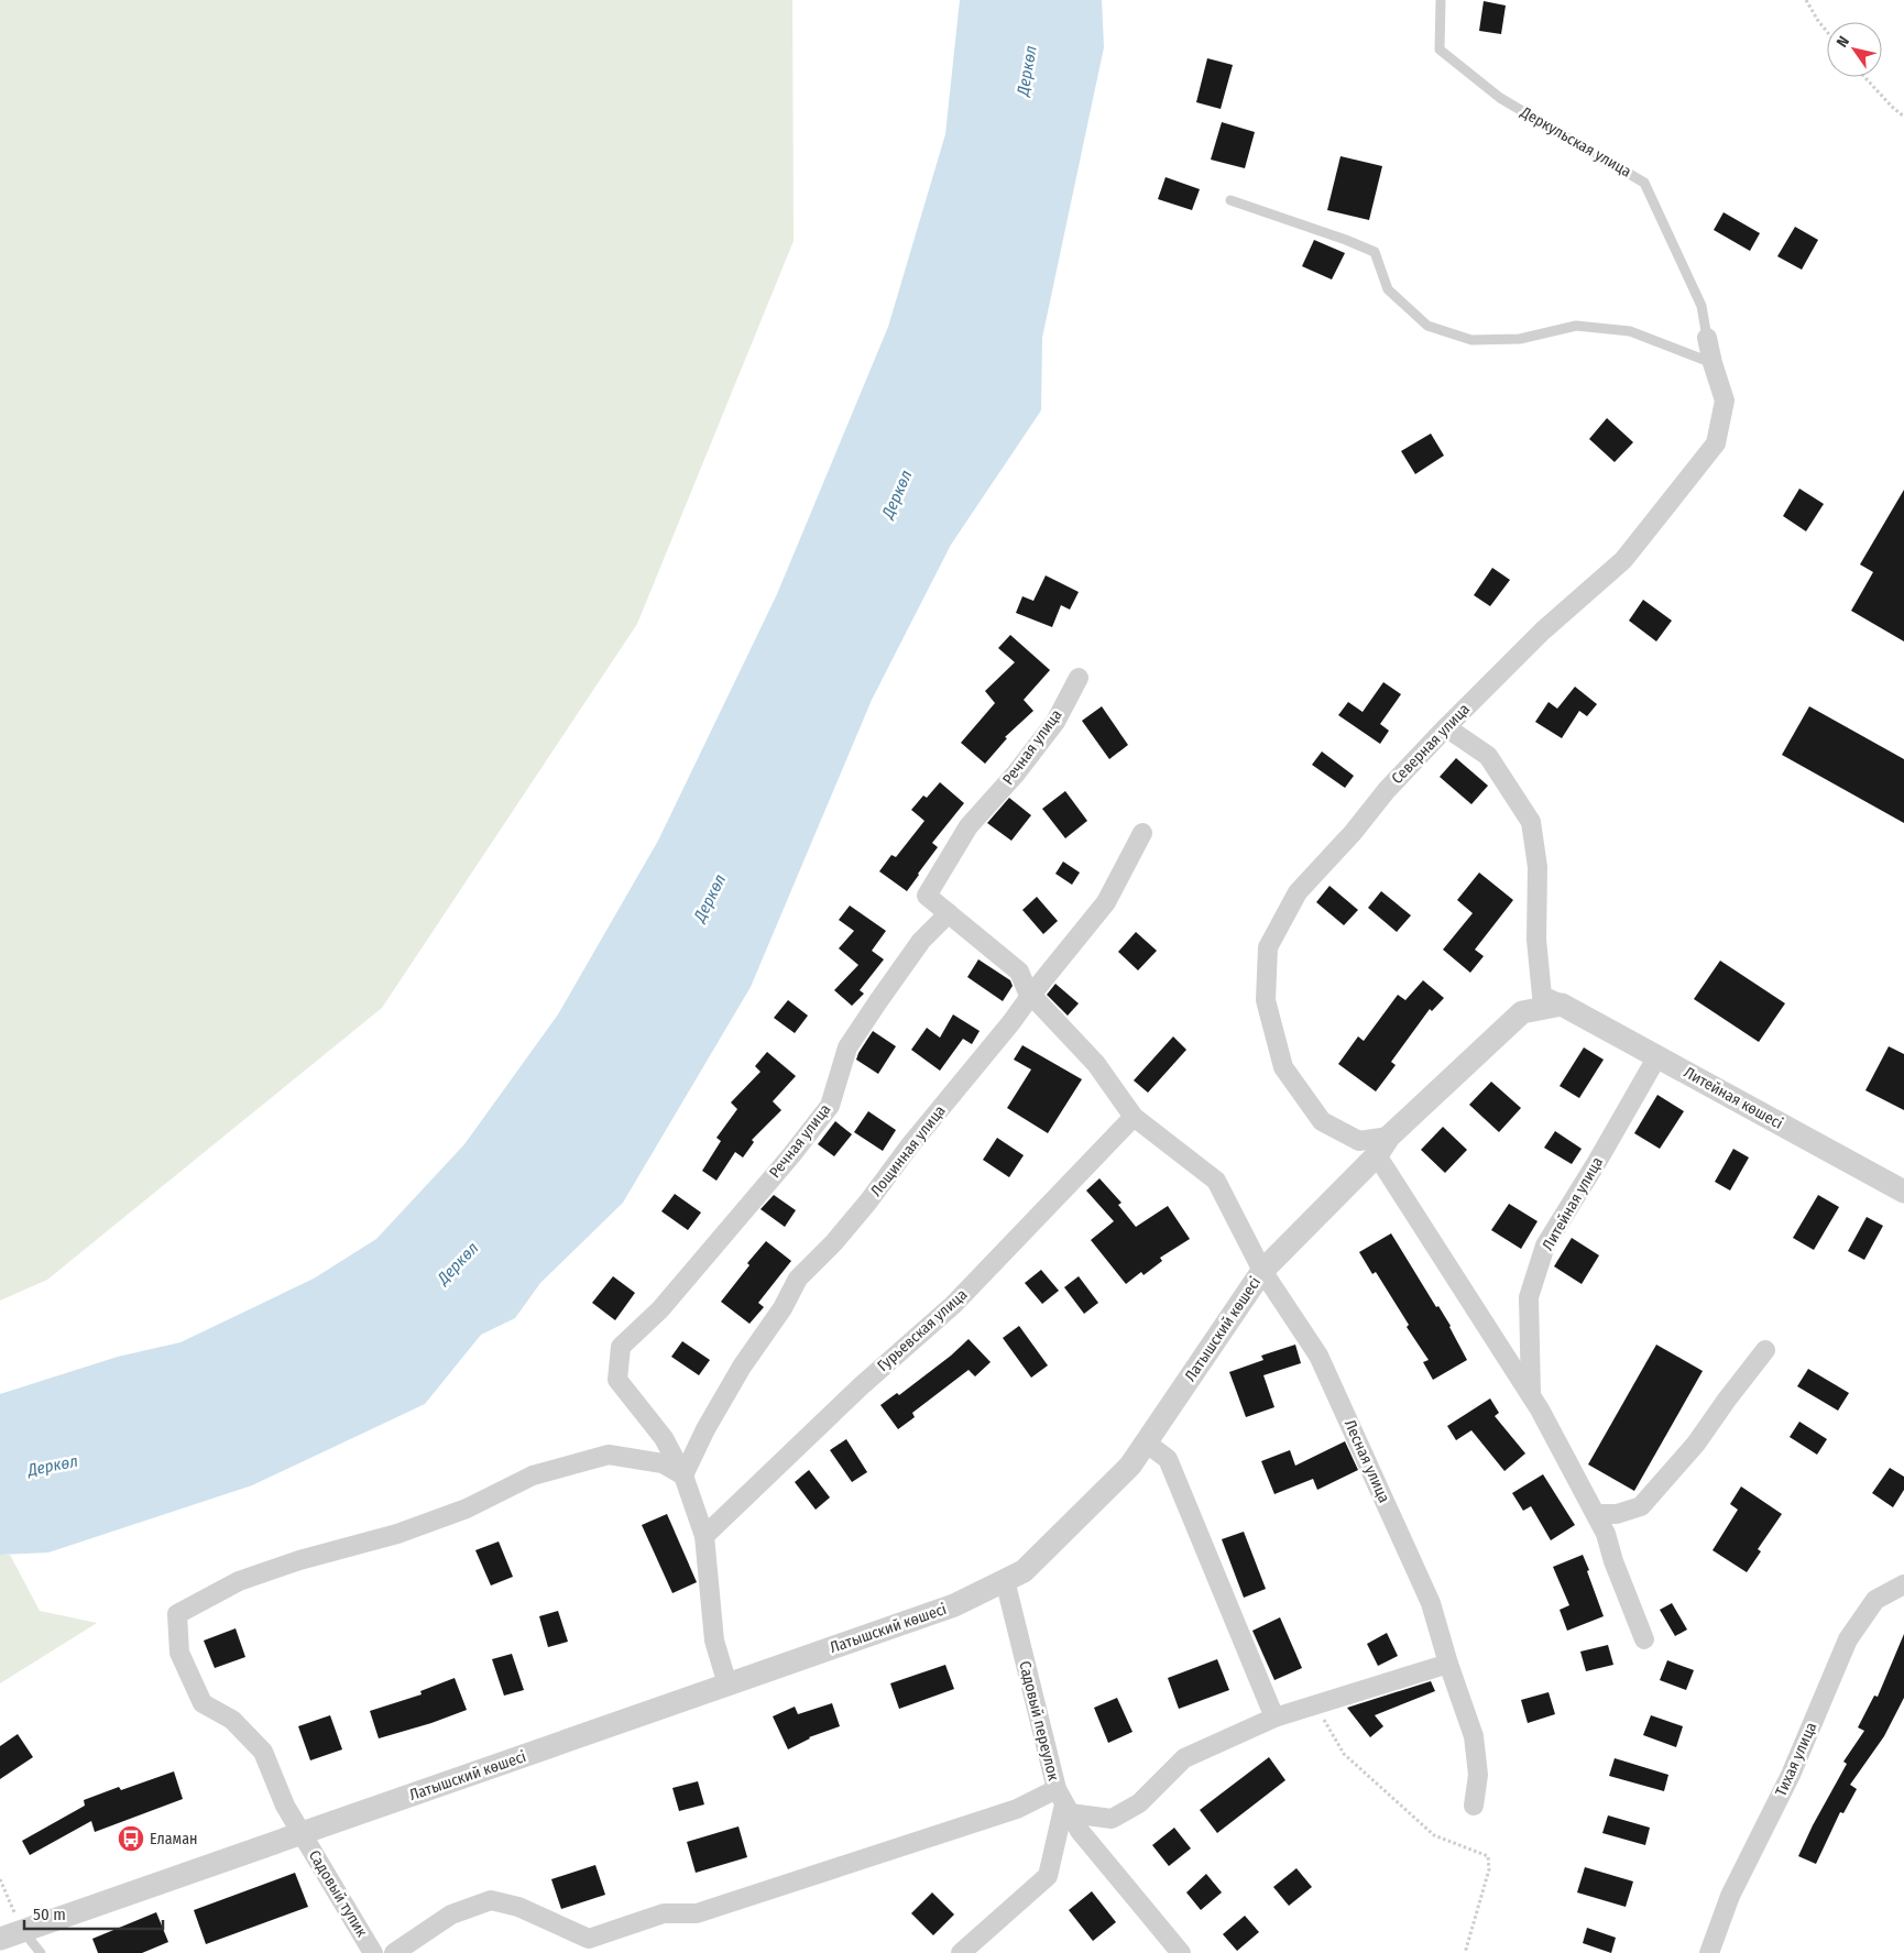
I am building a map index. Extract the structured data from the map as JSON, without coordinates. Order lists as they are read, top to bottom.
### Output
{
  "streets": {
    "street": [
      "Северная улица",
      "Речная улица",
      "Литейная көшесі",
      "Лощинная улица",
      "Литейная улица",
      "Латышский көшесі",
      "Гурьевская улица",
      "Лесная улица",
      "Садовый переулок",
      "Тихая улица",
      "Садовый тупик"
    ],
    "lane": ["Деркульская улица"]
  },
  "crossings": [
    ["Деркульская улица", "Северная улица"],
    ["Северная улица", "Литейная улица"],
    ["Северная улица", "Латышский көшесі"],
    ["Речная улица", "Лощинная улица"],
    ["Речная улица", "Лесная улица"],
    ["Речная улица", "Садовый тупик"],
    ["Литейная көшесі", "Литейная улица"],
    ["Литейная көшесі", "Латышский көшесі"],
    ["Лощинная улица", "Лесная улица"],
    ["Лощинная улица", "Садовый тупик"],
    ["Литейная улица", "Латышский көшесі"],
    ["Латышский көшесі", "Лесная улица"],
    ["Латышский көшесі", "Садовый переулок"],
    ["Латышский көшесі", "Садовый тупик"],
    ["Гурьевская улица", "Лесная улица"]
  ],
  "water": ["Деркөл"],
  "places": {
    "bus stop": ["Еламан"]
  },
  "scale_bar": "50 m",
  "north": "top left"
}
